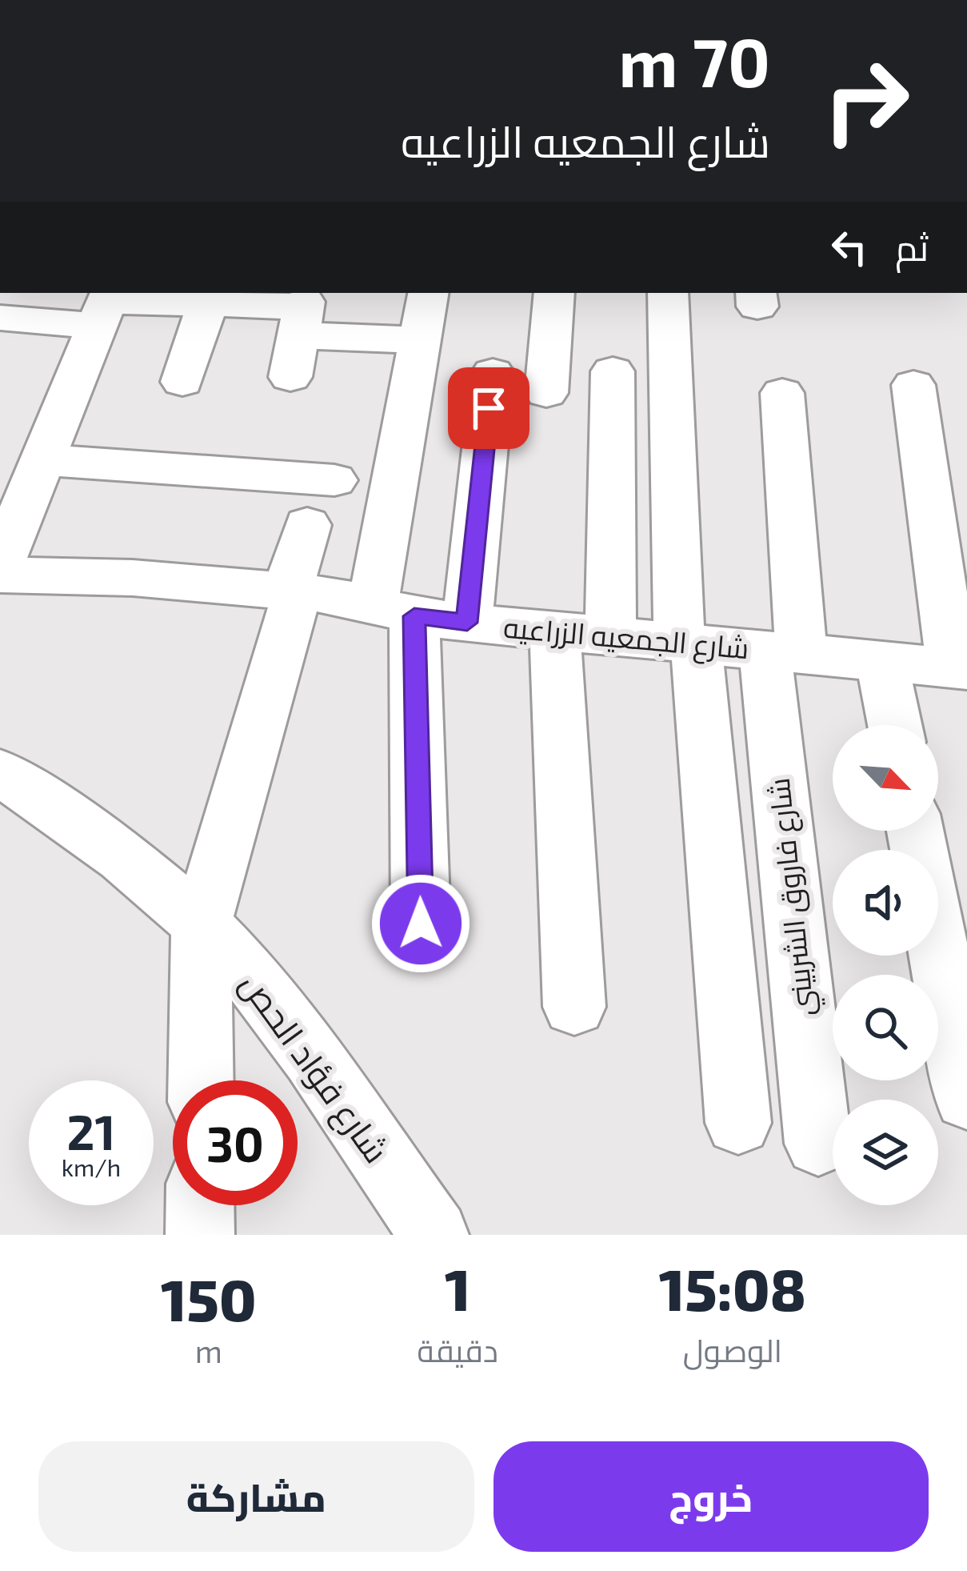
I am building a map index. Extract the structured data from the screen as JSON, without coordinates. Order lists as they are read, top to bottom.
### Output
{
  "streets": {
    "street": ["شارع الجمعيه الزراعيه", "شارع فاروق الشربيني", "شارع فؤاد الحص"]
  },
  "crossings": [
    ["شارع الجمعيه الزراعيه", "شارع فاروق الشربيني"]
  ],
  "north": "bottom right",
  "page": {
    "turn": ["70 m", "شارع الجمعيه الزراعيه"],
    "then": "ثم",
    "speed": "21 km/h",
    "limit": "30",
    "eta": [
      "15:08",
      "الوصول",
      "1",
      "دقيقة",
      "150",
      "m"
    ],
    "buttons": ["خروج", "مشاركة"]
  }
}
